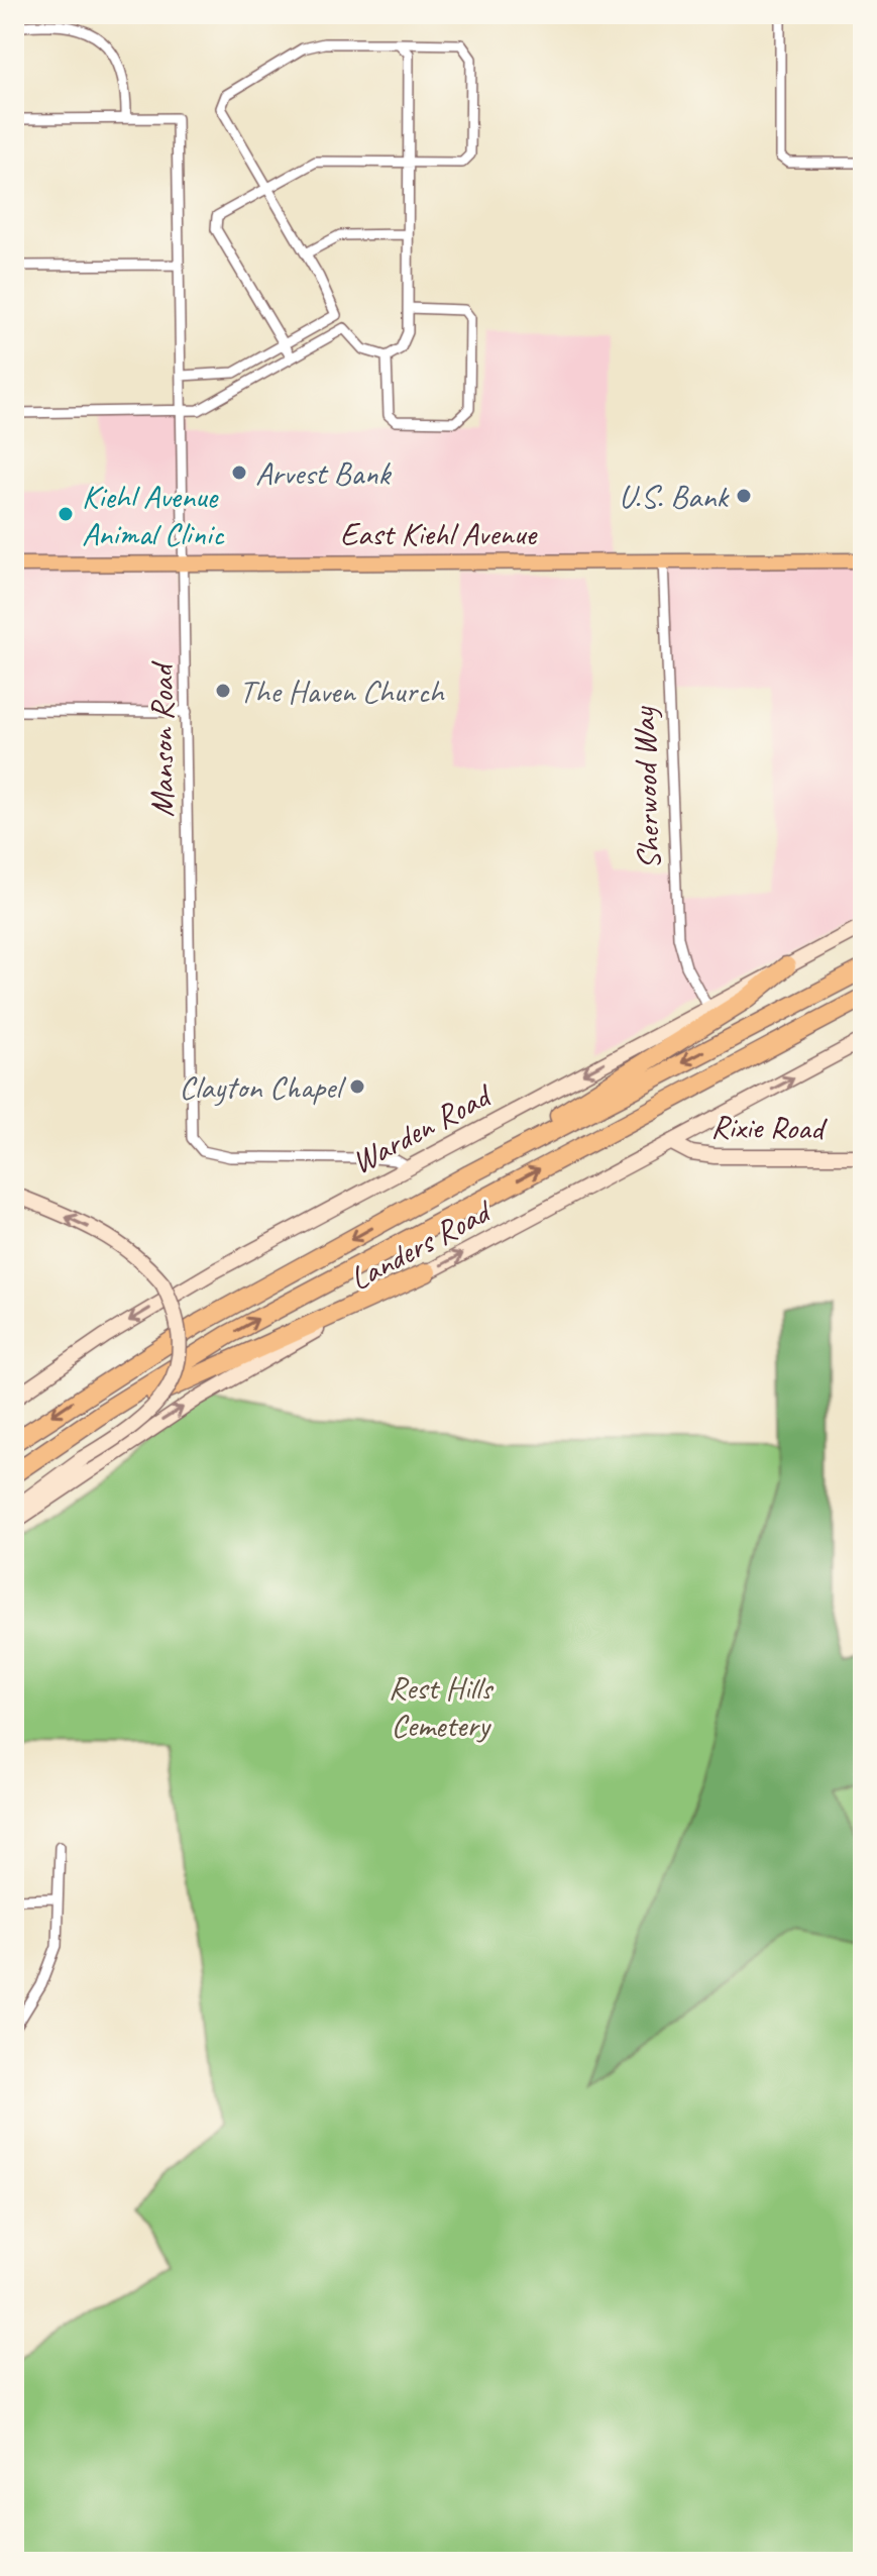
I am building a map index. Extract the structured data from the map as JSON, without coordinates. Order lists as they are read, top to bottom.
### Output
{
  "streets": {
    "main road": [
      "East Kiehl Avenue",
      "Rixie Road",
      "Warden Road",
      "Landers Road"
    ],
    "street": ["Manson Road", "Sherwood Way"]
  },
  "crossings": [
    ["East Kiehl Avenue", "Manson Road"],
    ["East Kiehl Avenue", "Sherwood Way"],
    ["Manson Road", "Warden Road"],
    ["Sherwood Way", "Warden Road"],
    ["Rixie Road", "Landers Road"]
  ],
  "one_way": ["Warden Road", "Landers Road"],
  "parks": ["Rest Hills Cemetery"],
  "places": [
    "Arvest Bank",
    "U.S. Bank",
    "Kiehl Avenue Animal Clinic",
    "The Haven Church",
    "Clayton Chapel"
  ]
}
